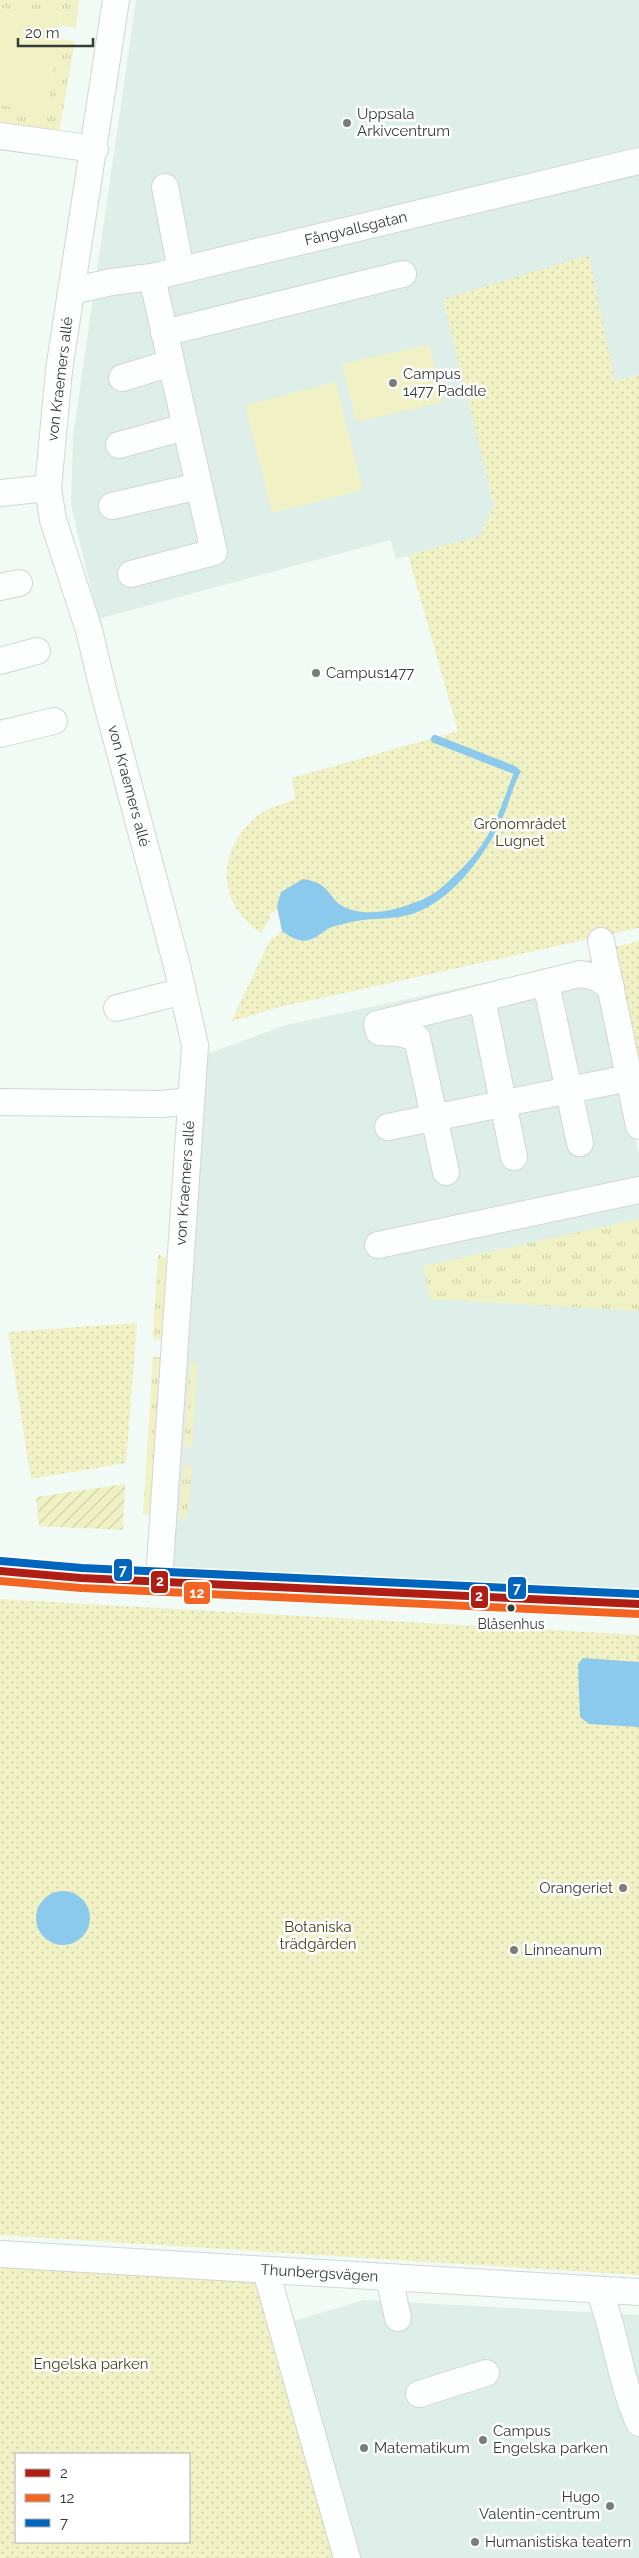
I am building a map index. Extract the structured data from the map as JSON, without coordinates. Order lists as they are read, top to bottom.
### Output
{
  "streets": {
    "street": ["Fångvallsgatan", "von Kraemers allé", "Thunbergsvägen"]
  },
  "crossings": [
    ["Fångvallsgatan", "von Kraemers allé"]
  ],
  "parks": ["Grönområdet Lugnet", "Botaniska trädgården", "Engelska parken"],
  "places": [
    "Uppsala Arkivcentrum",
    "Campus 1477 Paddle",
    "Campus1477",
    "Blåsenhus",
    "Orangeriet",
    "Linneanum",
    "Campus Engelska parken",
    "Matematikum",
    "Hugo Valentin-centrum",
    "Humanistiska teatern"
  ],
  "lines": ["transit line 7", "transit line 2", "transit line 12"],
  "legend": ["2", "12", "7"],
  "scale_bar": "20 m"
}
